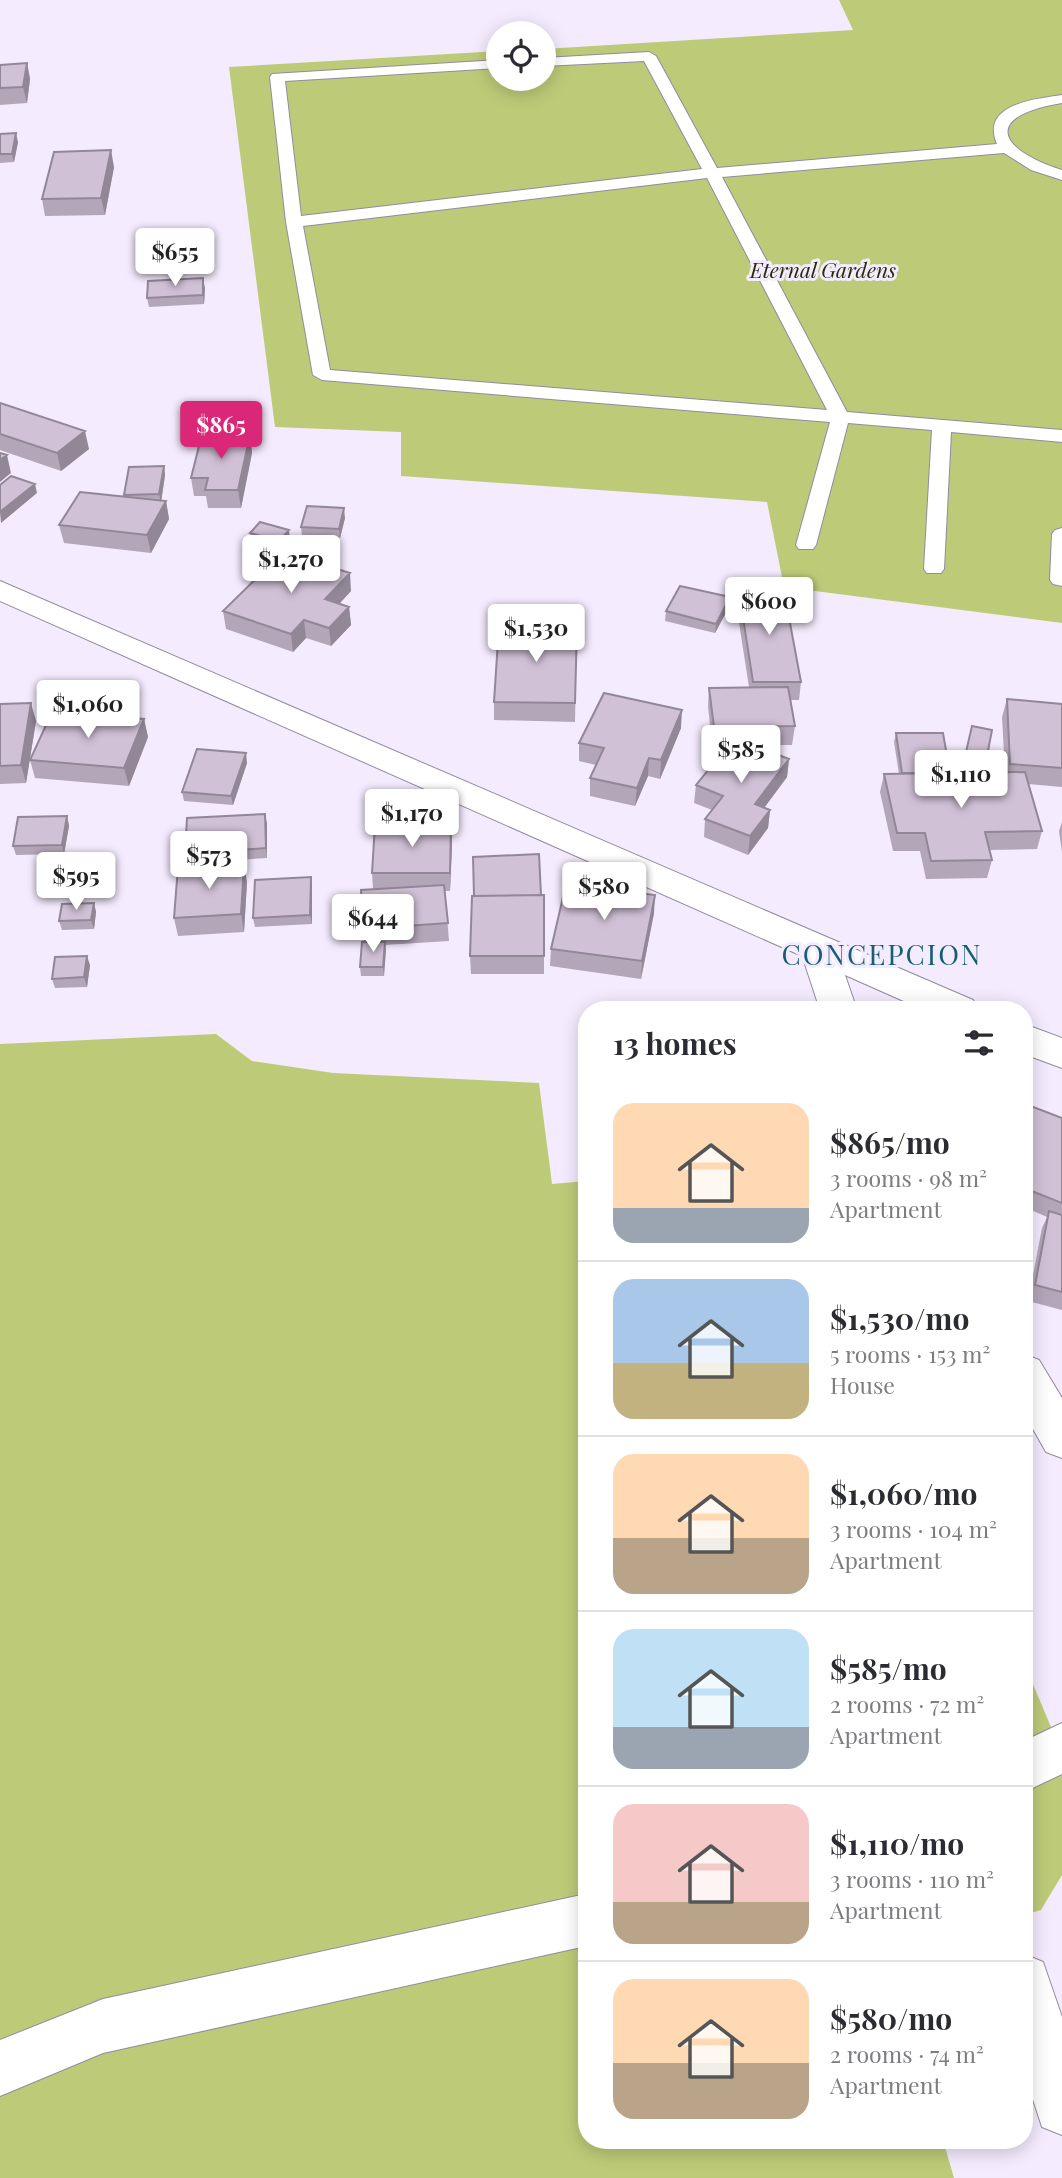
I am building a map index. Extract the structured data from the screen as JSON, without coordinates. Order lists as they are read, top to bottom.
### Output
{
  "districts": ["CONCEPCION"],
  "parks": ["Eternal Gardens"],
  "page": {
    "price": [
      "$655",
      "$865",
      "$1,270",
      "$600",
      "$1,530",
      "$1,060",
      "$585",
      "$1,110",
      "$1,170",
      "$573",
      "$595",
      "$580",
      "$644"
    ],
    "heading": "13 homes",
    "list": [
      {
        "name": "$865/mo",
        "note": "3 rooms · 98 m² · Apartment"
      },
      {
        "name": "$1,530/mo",
        "note": "5 rooms · 153 m² · House"
      },
      {
        "name": "$1,060/mo",
        "note": "3 rooms · 104 m² · Apartment"
      },
      {
        "name": "$585/mo",
        "note": "2 rooms · 72 m² · Apartment"
      },
      {
        "name": "$1,110/mo",
        "note": "3 rooms · 110 m² · Apartment"
      },
      {
        "name": "$580/mo",
        "note": "2 rooms · 74 m² · Apartment"
      }
    ]
  }
}
